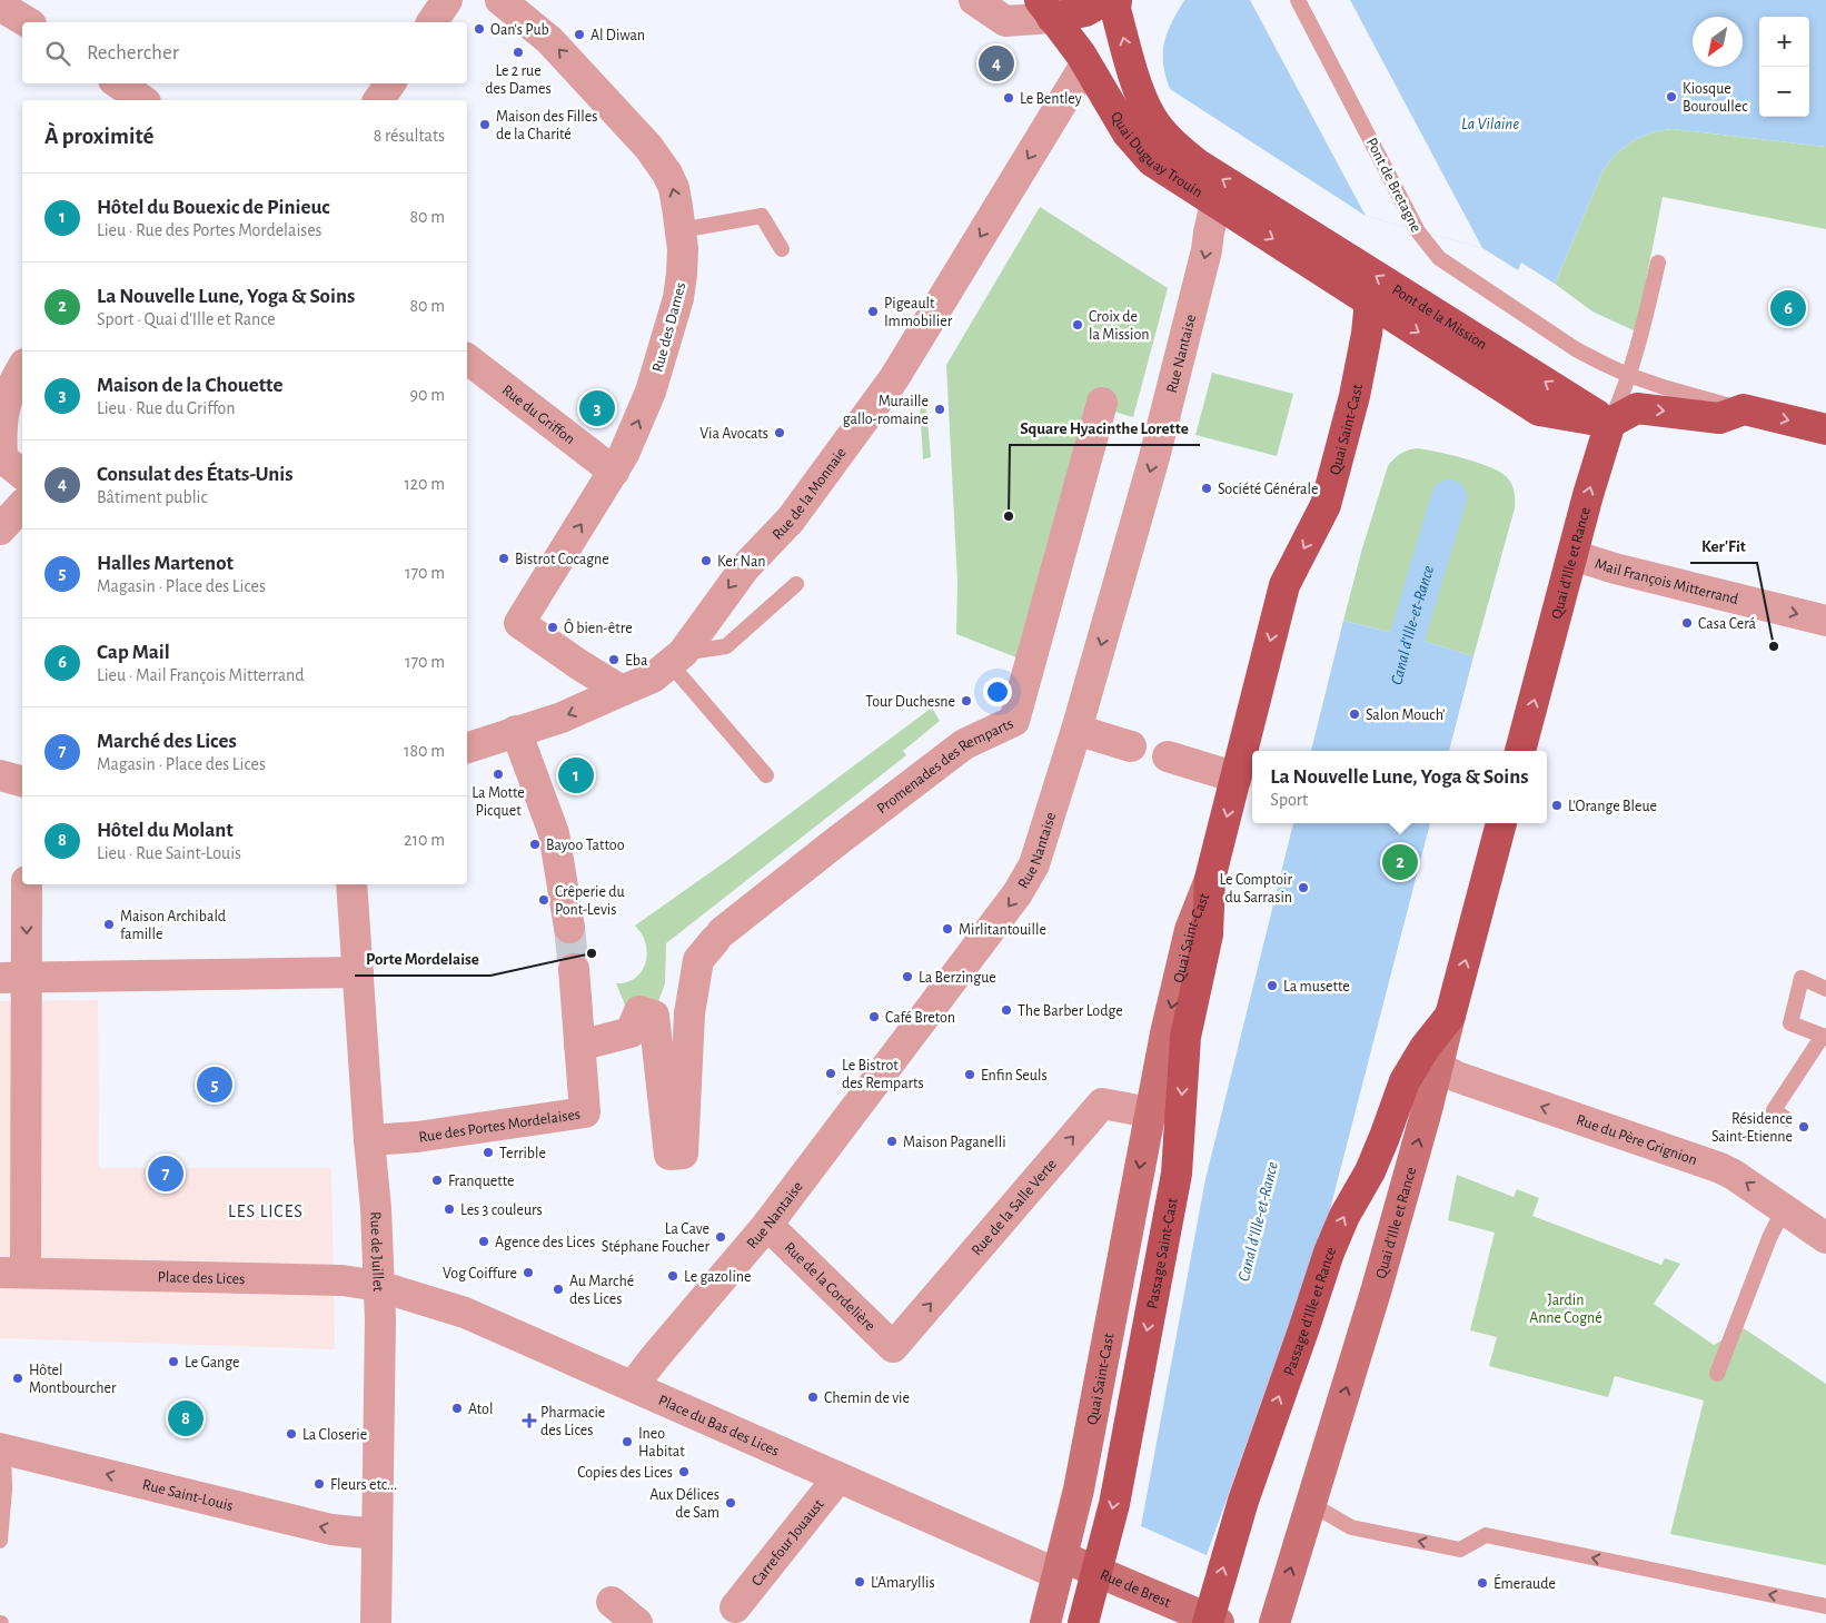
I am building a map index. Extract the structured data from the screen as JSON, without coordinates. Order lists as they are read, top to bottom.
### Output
{
  "streets": {
    "main road": [
      "Quai Duguay Trouin",
      "Pont de la Mission",
      "Quai Saint-Cast",
      "Quai d'Ille et Rance",
      "Passage Saint-Cast",
      "Passage d'Ille et Rance",
      "Rue de Brest"
    ],
    "street": [
      "Rue des Dames",
      "Rue Nantaise",
      "Rue du Griffon",
      "Rue de la Monnaie",
      "Mail François Mitterrand",
      "Promenades des Remparts",
      "Rue des Portes Mordelaises",
      "Rue du Père Grignion",
      "Rue de la Salle Verte",
      "Rue de Juillet",
      "Place des Lices",
      "Rue de la Cordelière",
      "Place du Bas des Lices",
      "Rue Saint-Louis",
      "Carrefour Jouaust"
    ],
    "lane": ["Pont de Bretagne"]
  },
  "crossings": [
    ["Quai Duguay Trouin", "Pont de la Mission"],
    ["Quai Duguay Trouin", "Rue Nantaise"],
    ["Quai Duguay Trouin", "Quai Saint-Cast"],
    ["Quai Duguay Trouin", "Rue de la Monnaie"],
    ["Pont de Bretagne", "Quai d'Ille et Rance"],
    ["Pont de la Mission", "Quai Saint-Cast"],
    ["Pont de la Mission", "Quai d'Ille et Rance"],
    ["Rue des Dames", "Rue du Griffon"],
    ["Rue des Dames", "Rue de la Monnaie"],
    ["Rue Nantaise", "Rue de la Cordelière"],
    ["Rue Nantaise", "Place du Bas des Lices"],
    ["Quai Saint-Cast", "Rue de la Salle Verte"],
    ["Quai Saint-Cast", "Passage Saint-Cast"],
    ["Quai Saint-Cast", "Place du Bas des Lices"],
    ["Quai Saint-Cast", "Rue de Brest"],
    ["Quai d'Ille et Rance", "Mail François Mitterrand"],
    ["Quai d'Ille et Rance", "Rue du Père Grignion"],
    ["Quai d'Ille et Rance", "Passage d'Ille et Rance"],
    ["Promenades des Remparts", "Rue des Portes Mordelaises"],
    ["Rue des Portes Mordelaises", "Rue de Juillet"],
    ["Rue de la Salle Verte", "Rue de la Cordelière"],
    ["Rue de Juillet", "Place des Lices"],
    ["Rue de Juillet", "Place du Bas des Lices"],
    ["Rue de Juillet", "Rue Saint-Louis"],
    ["Place des Lices", "Place du Bas des Lices"],
    ["Place du Bas des Lices", "Carrefour Jouaust"],
    ["Place du Bas des Lices", "Rue de Brest"]
  ],
  "one_way": [
    "Quai Duguay Trouin",
    "Rue des Dames",
    "Rue Nantaise",
    "Quai Saint-Cast",
    "Rue de la Monnaie",
    "Quai d'Ille et Rance",
    "Mail François Mitterrand",
    "Rue du Père Grignion",
    "Rue de la Salle Verte",
    "Passage Saint-Cast",
    "Passage d'Ille et Rance",
    "Rue Saint-Louis"
  ],
  "districts": ["LES LICES"],
  "water": ["La Vilaine", "Canal d'Ille-et-Rance"],
  "parks": ["Jardin Anne Cogné"],
  "places": {
    "other": [
      "Oan's Pub",
      "Al Diwan",
      "Le 2 rue des Dames",
      "Kiosque Bouroullec",
      "Le Bentley",
      "Maison des Filles de la Charité",
      "Pigeault Immobilier",
      "Croix de la Mission",
      "Muraille gallo-romaine",
      "Via Avocats",
      "Société Générale",
      "Square Hyacinthe Lorette",
      "Bistrot Cocagne",
      "Ker Nan",
      "Casa Cerá",
      "Ô bien-être",
      "Ker'Fit",
      "Eba",
      "Tour Duchesne",
      "Salon Mouch’",
      "La Motte Picquet",
      "L'Orange Bleue",
      "Bayoo Tattoo",
      "Le Comptoir du Sarrasin",
      "Crêperie du Pont-Levis",
      "Maison Archibald famille",
      "Mirlitantouille",
      "Porte Mordelaise",
      "La Berzingue",
      "La musette",
      "The Barber Lodge",
      "Café Breton",
      "Le Bistrot des Remparts",
      "Enfin Seuls",
      "Résidence Saint-Etienne",
      "Maison Paganelli",
      "Terrible",
      "Franquette",
      "Les 3 couleurs",
      "La Cave Stéphane Foucher",
      "Agence des Lices",
      "Vog Coiffure",
      "Le gazoline",
      "Au Marché des Lices",
      "Le Gange",
      "Hôtel Montbourcher",
      "Chemin de vie",
      "Atol",
      "La Closerie",
      "Ineo Habitat",
      "Copies des Lices",
      "Fleurs etc...",
      "Aux Délices de Sam",
      "L'Amaryllis",
      "Émeraude"
    ],
    "health": ["Pharmacie des Lices"]
  },
  "north": "bottom left",
  "page": {
    "map_buttons": ["+", "−"],
    "search": "Rechercher",
    "pins": [
      "4",
      "6",
      "3",
      "1",
      "2",
      "5",
      "7",
      "8"
    ],
    "heading": ["À proximité", "8 résultats"],
    "list": [
      {
        "mark": "1",
        "name": "Hôtel du Bouexic de Pinieuc",
        "note": "Lieu · Rue des Portes Mordelaises",
        "value": "80 m"
      },
      {
        "mark": "2",
        "name": "La Nouvelle Lune, Yoga & Soins",
        "note": "Sport · Quai d'Ille et Rance",
        "value": "80 m"
      },
      {
        "mark": "3",
        "name": "Maison de la Chouette",
        "note": "Lieu · Rue du Griffon",
        "value": "90 m"
      },
      {
        "mark": "4",
        "name": "Consulat des États-Unis",
        "note": "Bâtiment public",
        "value": "120 m"
      },
      {
        "mark": "5",
        "name": "Halles Martenot",
        "note": "Magasin · Place des Lices",
        "value": "170 m"
      },
      {
        "mark": "6",
        "name": "Cap Mail",
        "note": "Lieu · Mail François Mitterrand",
        "value": "170 m"
      },
      {
        "mark": "7",
        "name": "Marché des Lices",
        "note": "Magasin · Place des Lices",
        "value": "180 m"
      },
      {
        "mark": "8",
        "name": "Hôtel du Molant",
        "note": "Lieu · Rue Saint-Louis",
        "value": "210 m"
      }
    ],
    "popup": ["La Nouvelle Lune, Yoga & Soins", "Sport"]
  }
}
